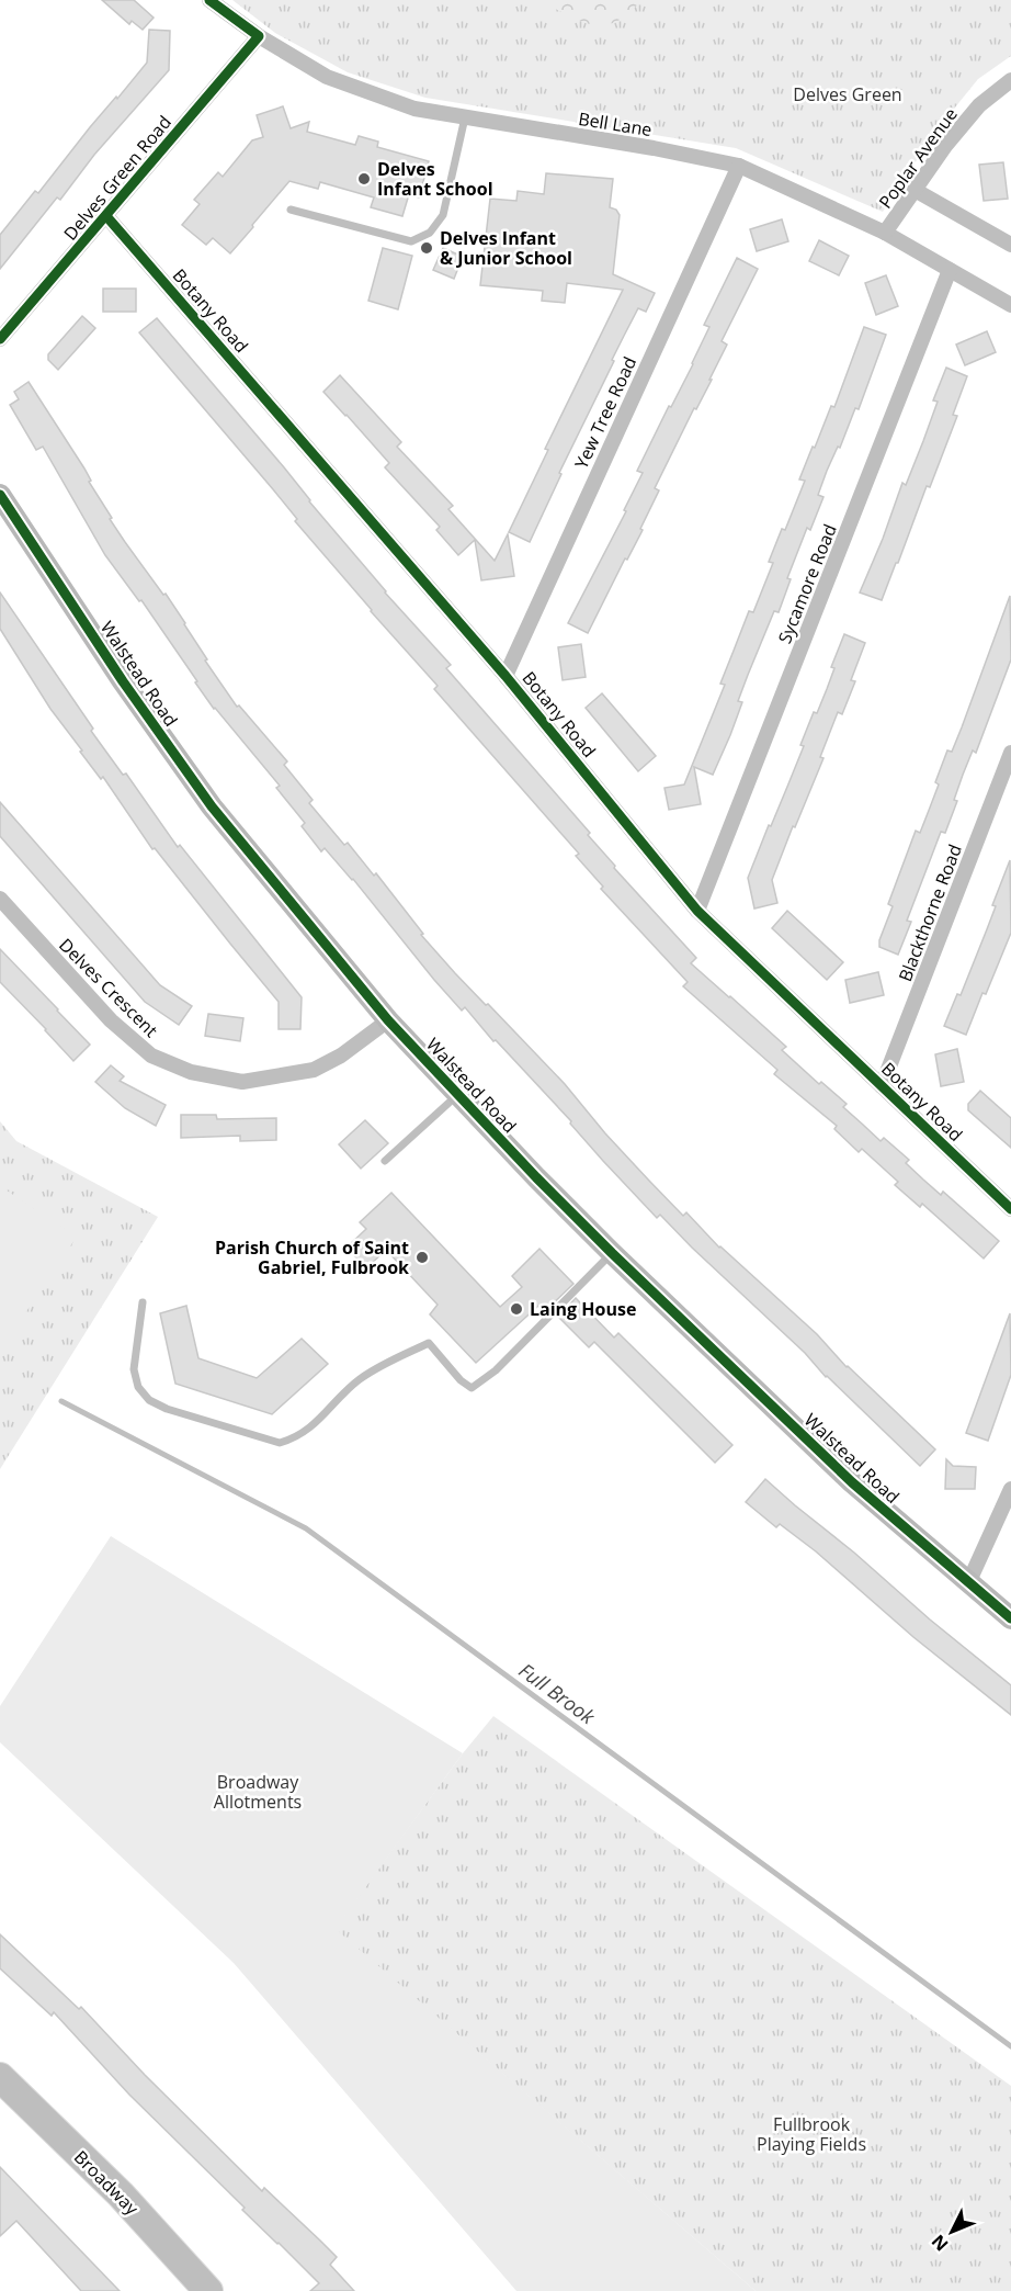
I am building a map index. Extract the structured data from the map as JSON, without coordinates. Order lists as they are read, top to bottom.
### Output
{
  "streets": {
    "highway": ["Broadway"],
    "street": [
      "Bell Lane",
      "Poplar Avenue",
      "Delves Green Road",
      "Botany Road",
      "Yew Tree Road",
      "Sycamore Road",
      "Walstead Road",
      "Blackthorne Road",
      "Delves Crescent"
    ]
  },
  "crossings": [
    ["Bell Lane", "Poplar Avenue"],
    ["Bell Lane", "Delves Green Road"],
    ["Bell Lane", "Yew Tree Road"],
    ["Bell Lane", "Sycamore Road"],
    ["Delves Green Road", "Botany Road"],
    ["Botany Road", "Yew Tree Road"],
    ["Botany Road", "Sycamore Road"],
    ["Botany Road", "Blackthorne Road"],
    ["Walstead Road", "Delves Crescent"]
  ],
  "water": ["Full Brook"],
  "parks": ["Delves Green", "Broadway Allotments", "Fullbrook Playing Fields"],
  "places": [
    "Delves Infant School",
    "Delves Infant & Junior School",
    "Parish Church of Saint Gabriel, Fulbrook",
    "Laing House"
  ],
  "north": "bottom left"
}
